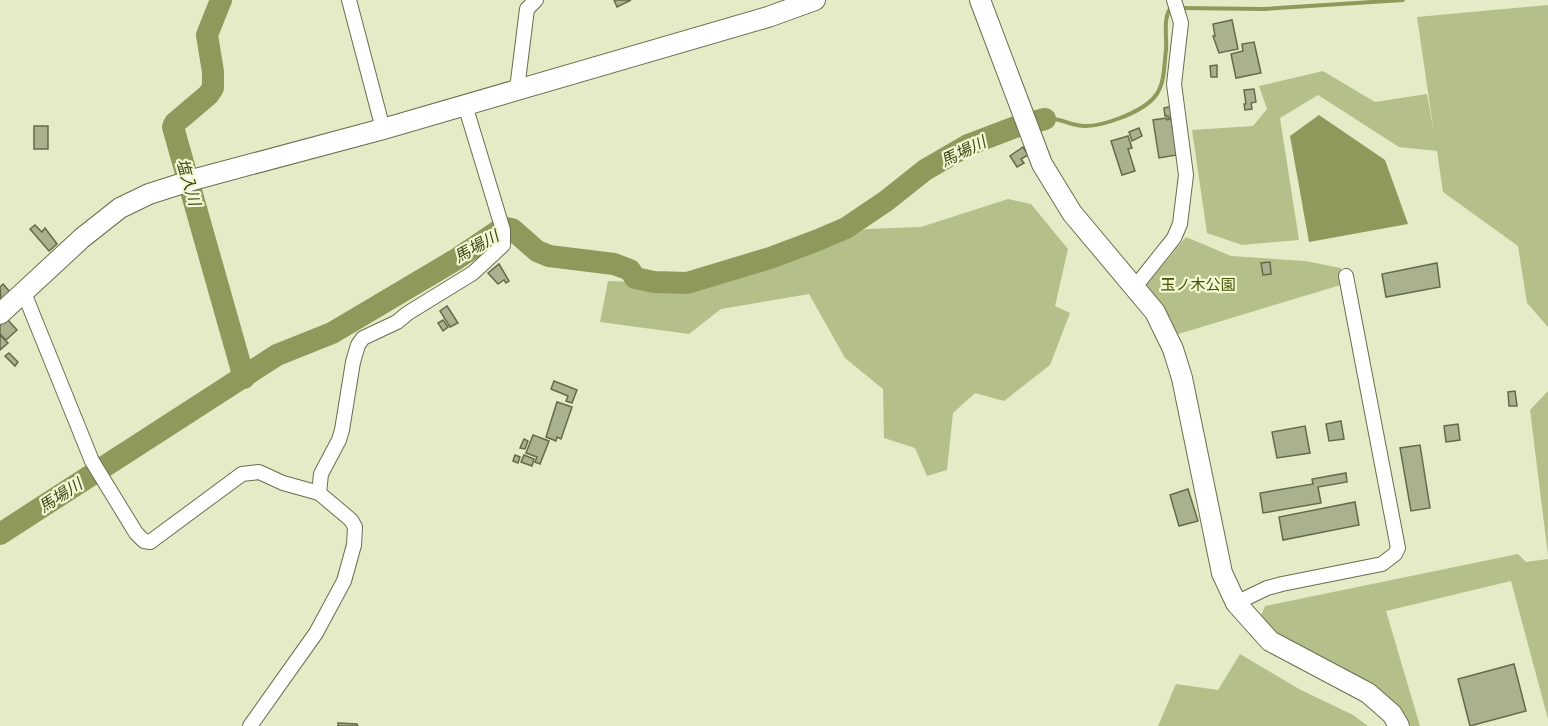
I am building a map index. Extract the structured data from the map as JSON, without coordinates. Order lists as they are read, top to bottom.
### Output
{
  "water": ["馬場川", "塩入川"],
  "parks": ["玉ノ木公園"]
}
